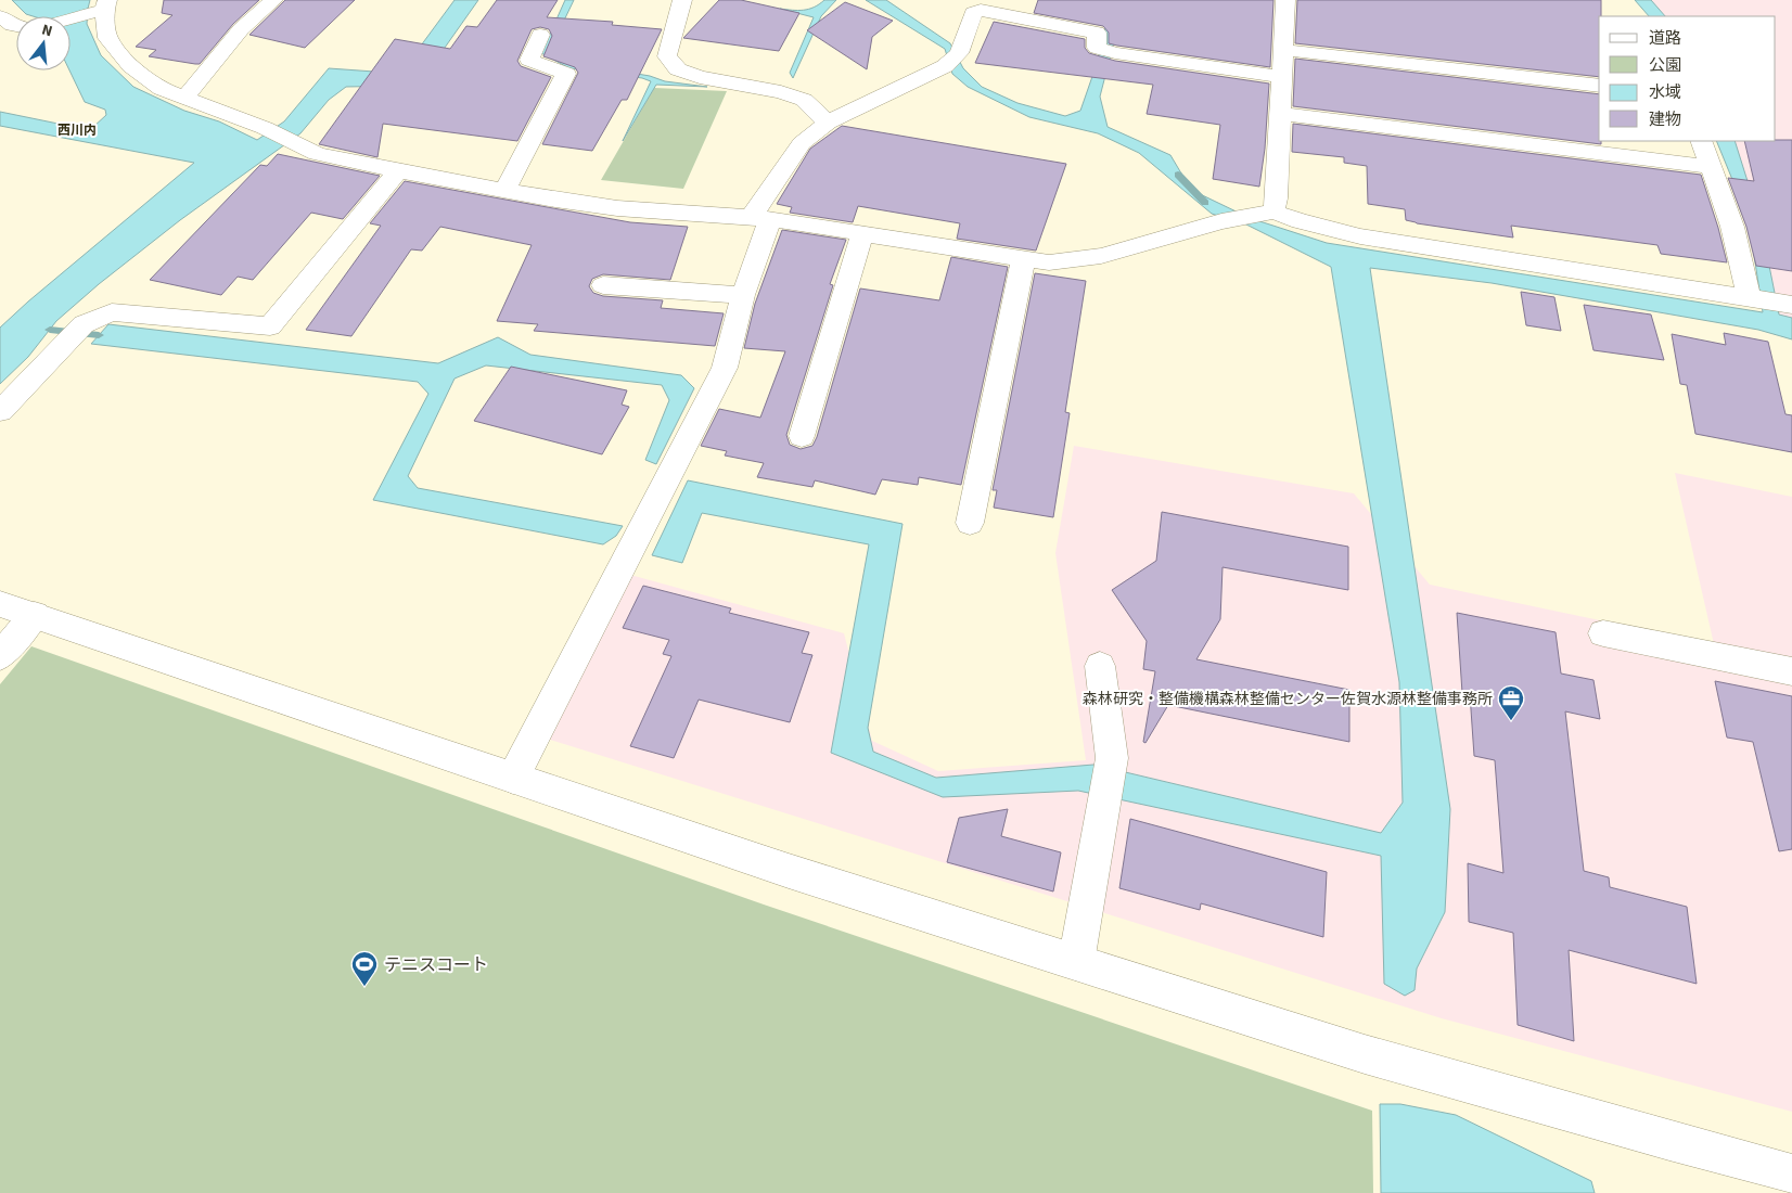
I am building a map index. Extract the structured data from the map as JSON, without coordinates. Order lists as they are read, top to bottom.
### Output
{
  "districts": ["西川内"],
  "places": {
    "office": ["森林研究・整備機構森林整備センター佐賀水源林整備事務所"],
    "sports": ["テニスコート"]
  },
  "legend": [
    "道路",
    "公園",
    "水域",
    "建物"
  ],
  "north": "top"
}
